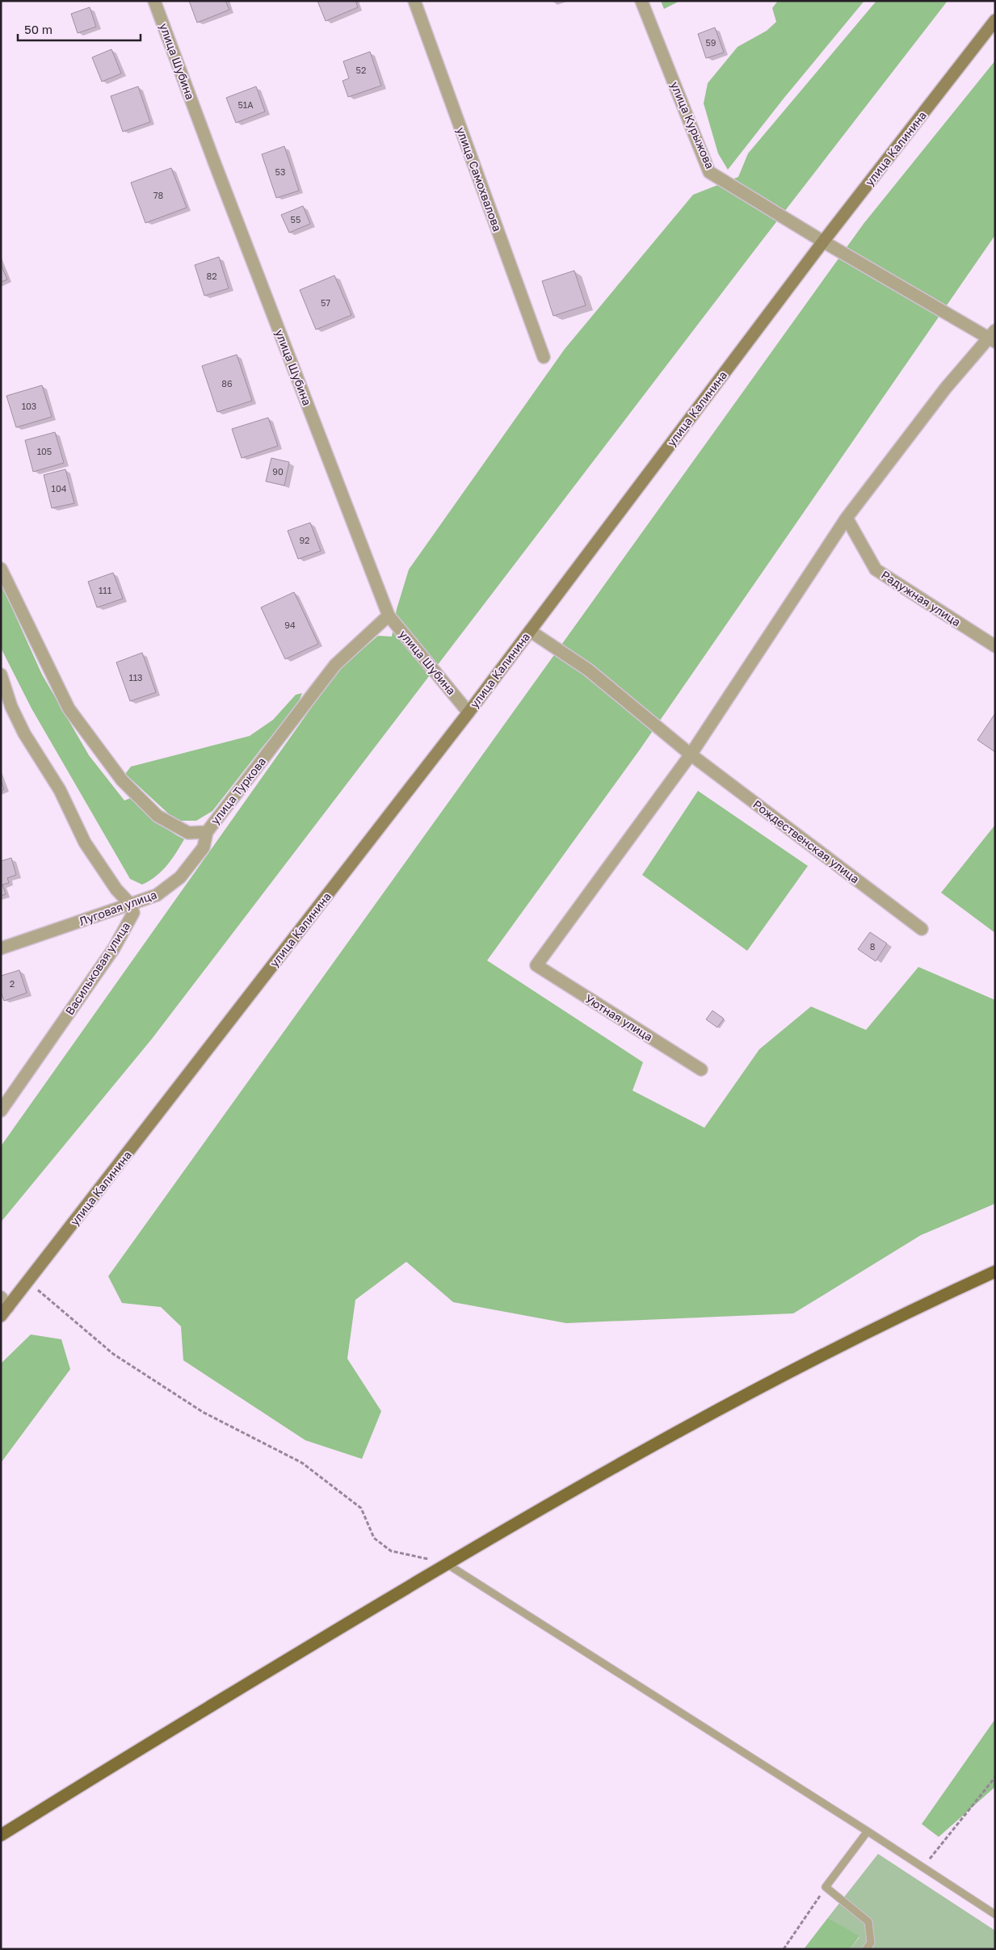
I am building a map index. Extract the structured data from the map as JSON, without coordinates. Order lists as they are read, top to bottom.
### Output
{
  "streets": {
    "main road": ["улица Калинина"],
    "street": [
      "улица Шубина",
      "улица Курыжова",
      "улица Самохвалова",
      "Радужная улица",
      "улица Туркова",
      "Рождественская улица",
      "Луговая улица",
      "Васильковая улица",
      "Уютная улица"
    ]
  },
  "crossings": [
    ["улица Шубина", "улица Калинина"],
    ["улица Шубина", "улица Туркова"],
    ["улица Курыжова", "улица Калинина"],
    ["улица Калинина", "Рождественская улица"],
    ["улица Туркова", "Луговая улица"],
    ["Рождественская улица", "Уютная улица"],
    ["Луговая улица", "Васильковая улица"]
  ],
  "house_numbers": [
    "59",
    "52",
    "51А",
    "53",
    "78",
    "55",
    "82",
    "57",
    "86",
    "103",
    "105",
    "90",
    "104",
    "92",
    "111",
    "94",
    "113",
    "8",
    "2"
  ],
  "scale_bar": "50 m"
}
